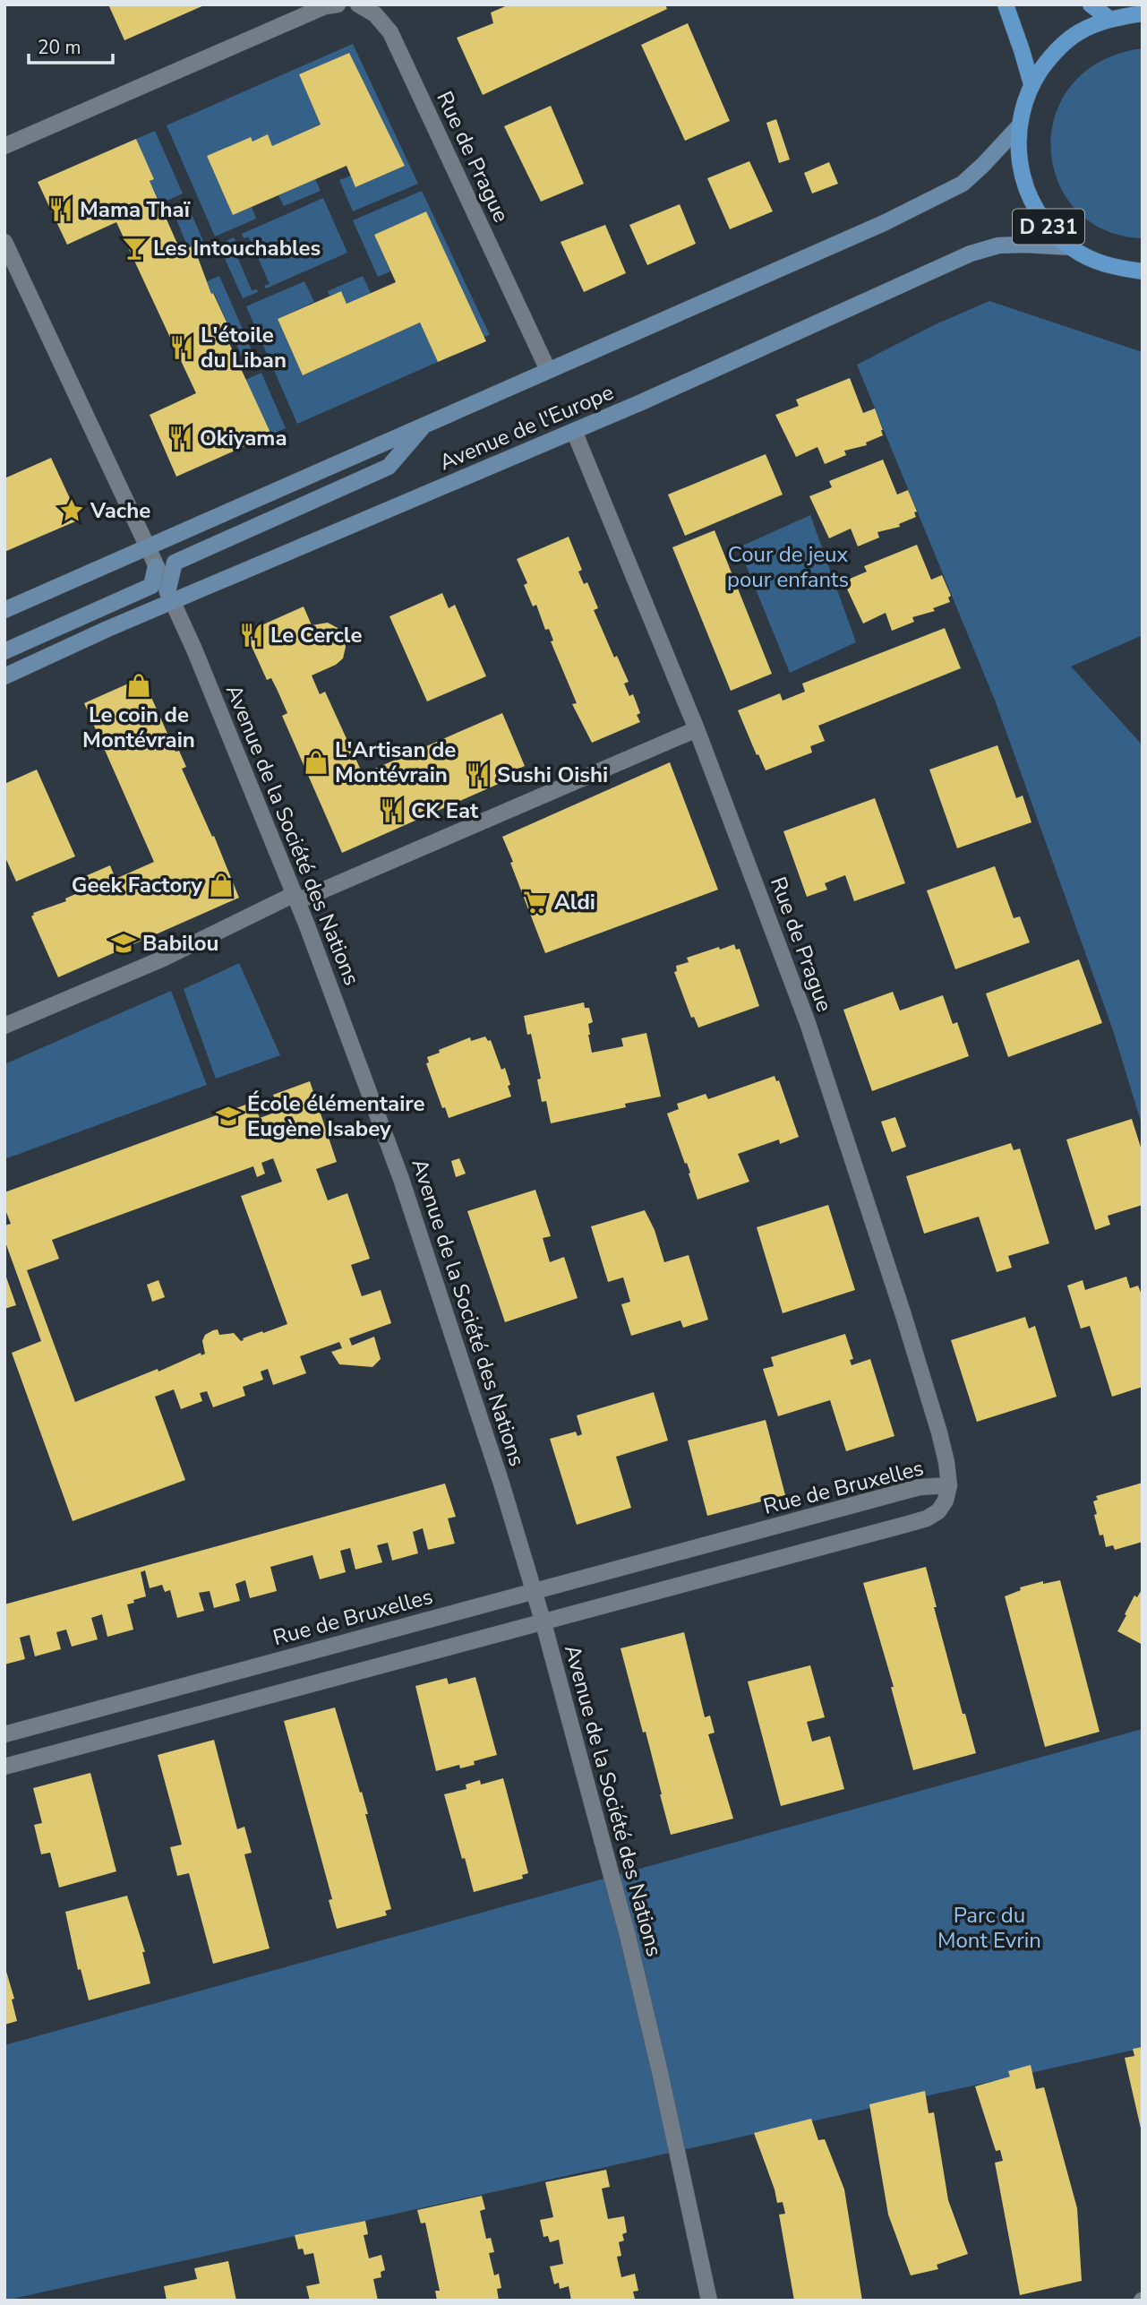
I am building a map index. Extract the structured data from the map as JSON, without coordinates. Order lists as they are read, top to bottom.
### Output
{
  "streets": {
    "main road": ["D 231", "Avenue de l'Europe"],
    "street": ["Rue de Prague", "Avenue de la Société des Nations", "Rue de Bruxelles"]
  },
  "crossings": [
    ["Rue de Prague", "Avenue de l'Europe"],
    ["Rue de Prague", "Rue de Bruxelles"],
    ["D 231", "Avenue de l'Europe"],
    ["Avenue de l'Europe", "Avenue de la Société des Nations"],
    ["Avenue de la Société des Nations", "Rue de Bruxelles"]
  ],
  "parks": ["Cour de jeux pour enfants", "Parc du Mont Evrin"],
  "places": {
    "restaurant": [
      "Mama Thaï",
      "L'étoile du Liban",
      "Okiyama",
      "Le Cercle",
      "Sushi Oishi",
      "CK Eat"
    ],
    "bar": ["Les Intouchables"],
    "place": ["Vache"],
    "shop": ["Le coin de Montévrain", "L'Artisan de Montévrain", "Geek Factory"],
    "supermarket": ["Aldi"],
    "school or university": ["Babilou", "École élémentaire Eugène Isabey"]
  },
  "scale_bar": "20 m"
}
